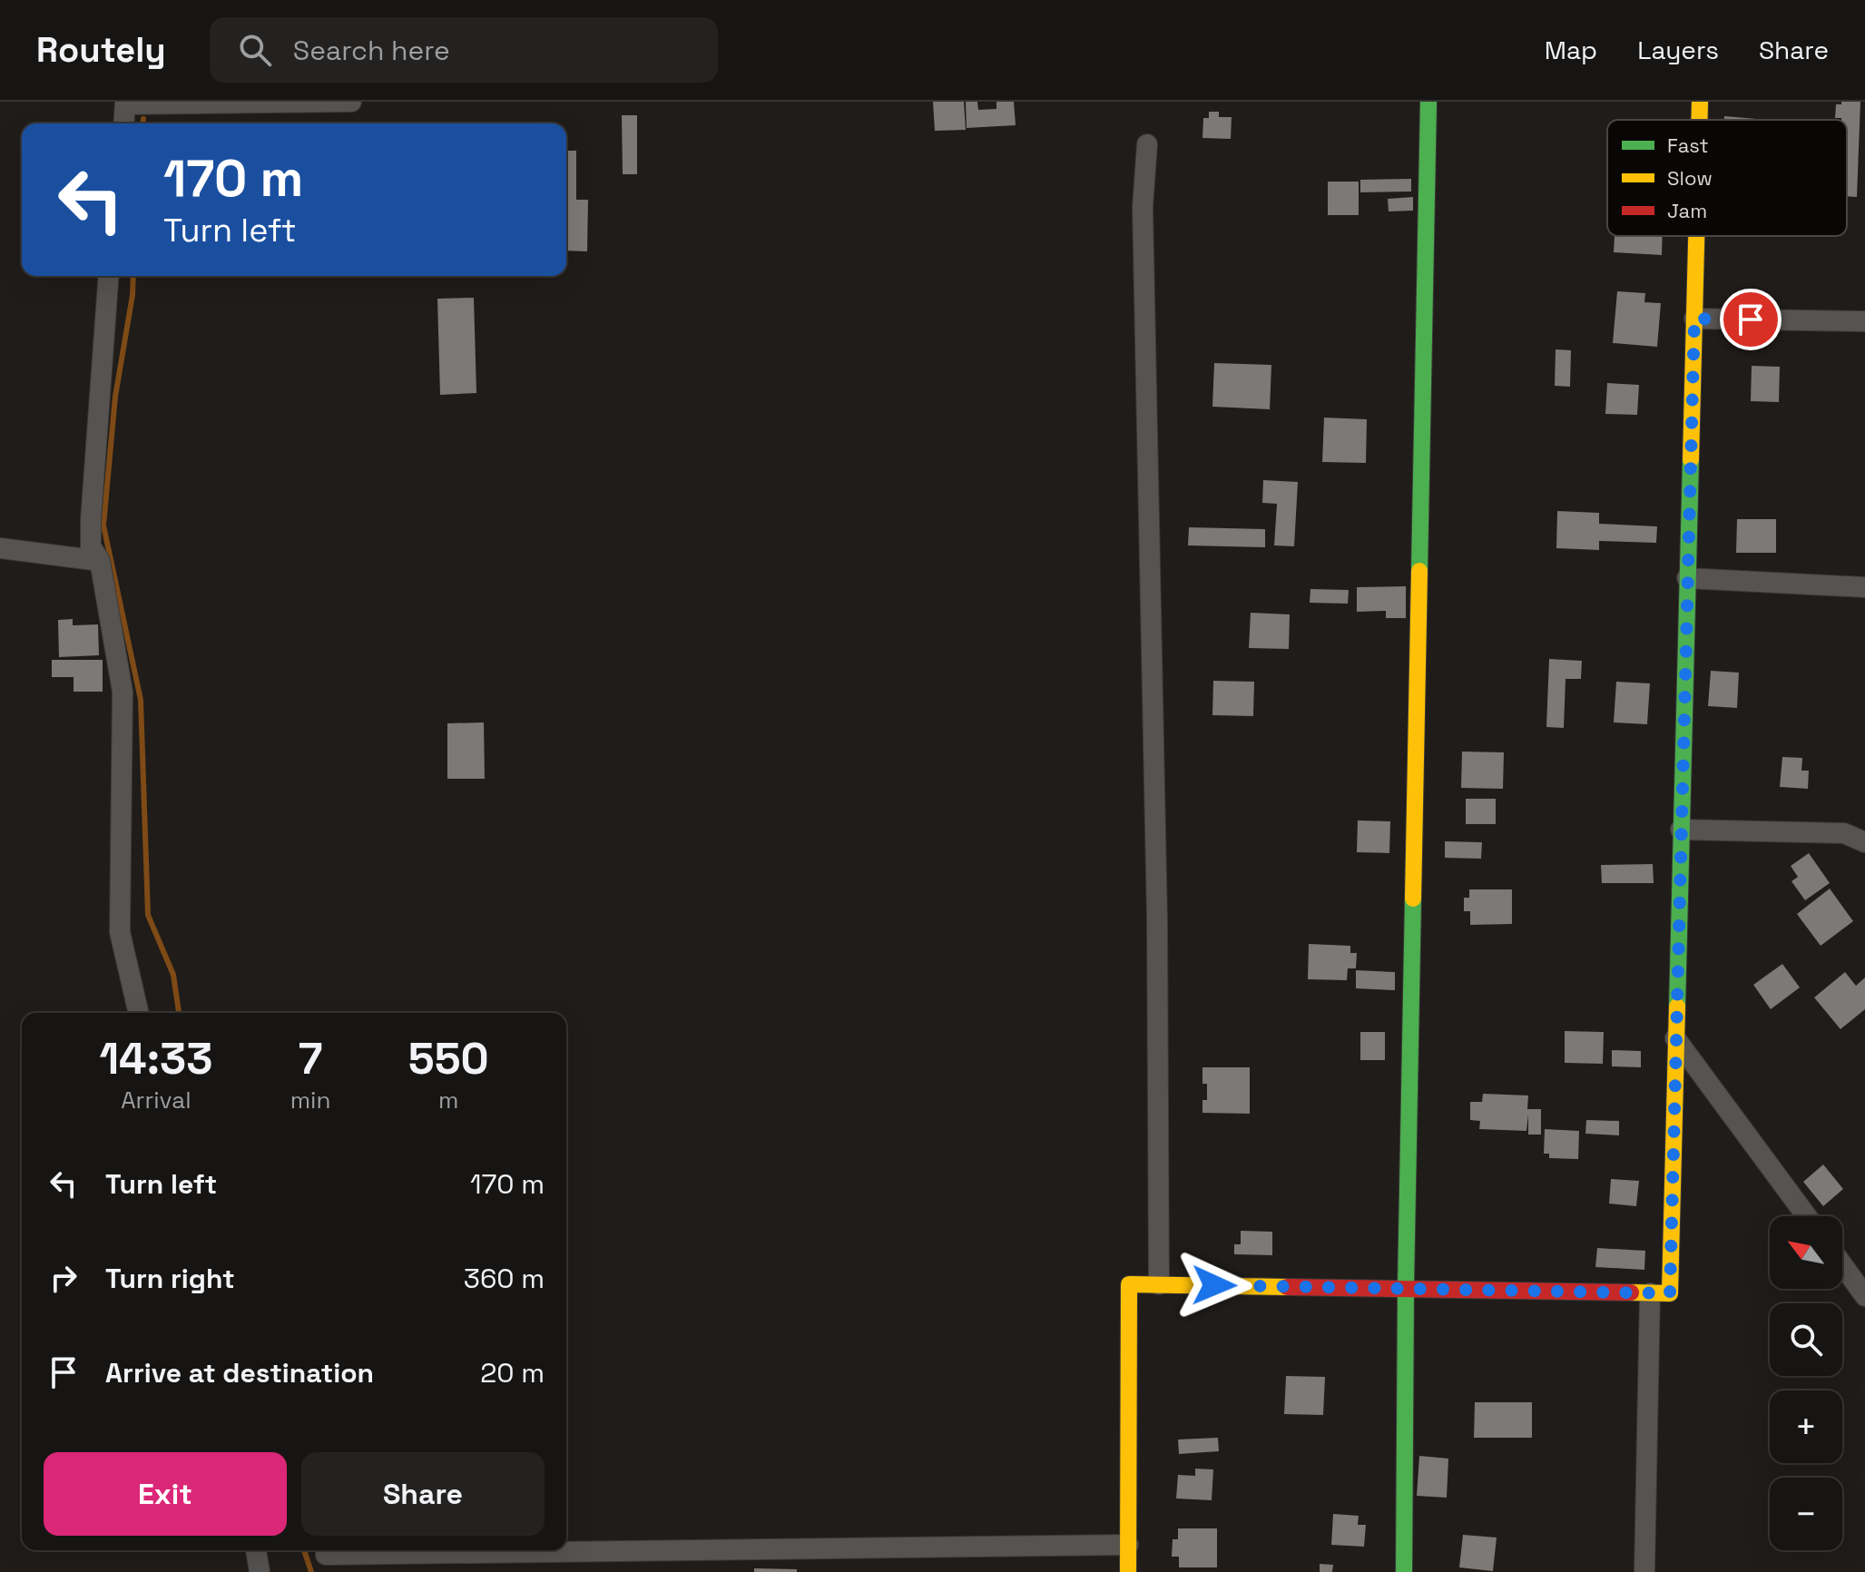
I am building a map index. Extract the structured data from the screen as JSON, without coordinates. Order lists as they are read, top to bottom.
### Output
{
  "legend": ["Fast", "Slow", "Jam"],
  "north": "top left",
  "page": {
    "header": "Routely",
    "search": "Search here",
    "nav": ["Map", "Layers", "Share"],
    "turn": ["170 m", "Turn left"],
    "eta": [
      "14:33",
      "Arrival",
      "7",
      "min",
      "550",
      "m"
    ],
    "list": [
      {
        "name": "Turn left",
        "value": "170 m"
      },
      {
        "name": "Turn right",
        "value": "360 m"
      },
      {
        "name": "Arrive at destination",
        "value": "20 m"
      }
    ],
    "map_buttons": ["+", "−"],
    "buttons": ["Exit", "Share"]
  }
}
